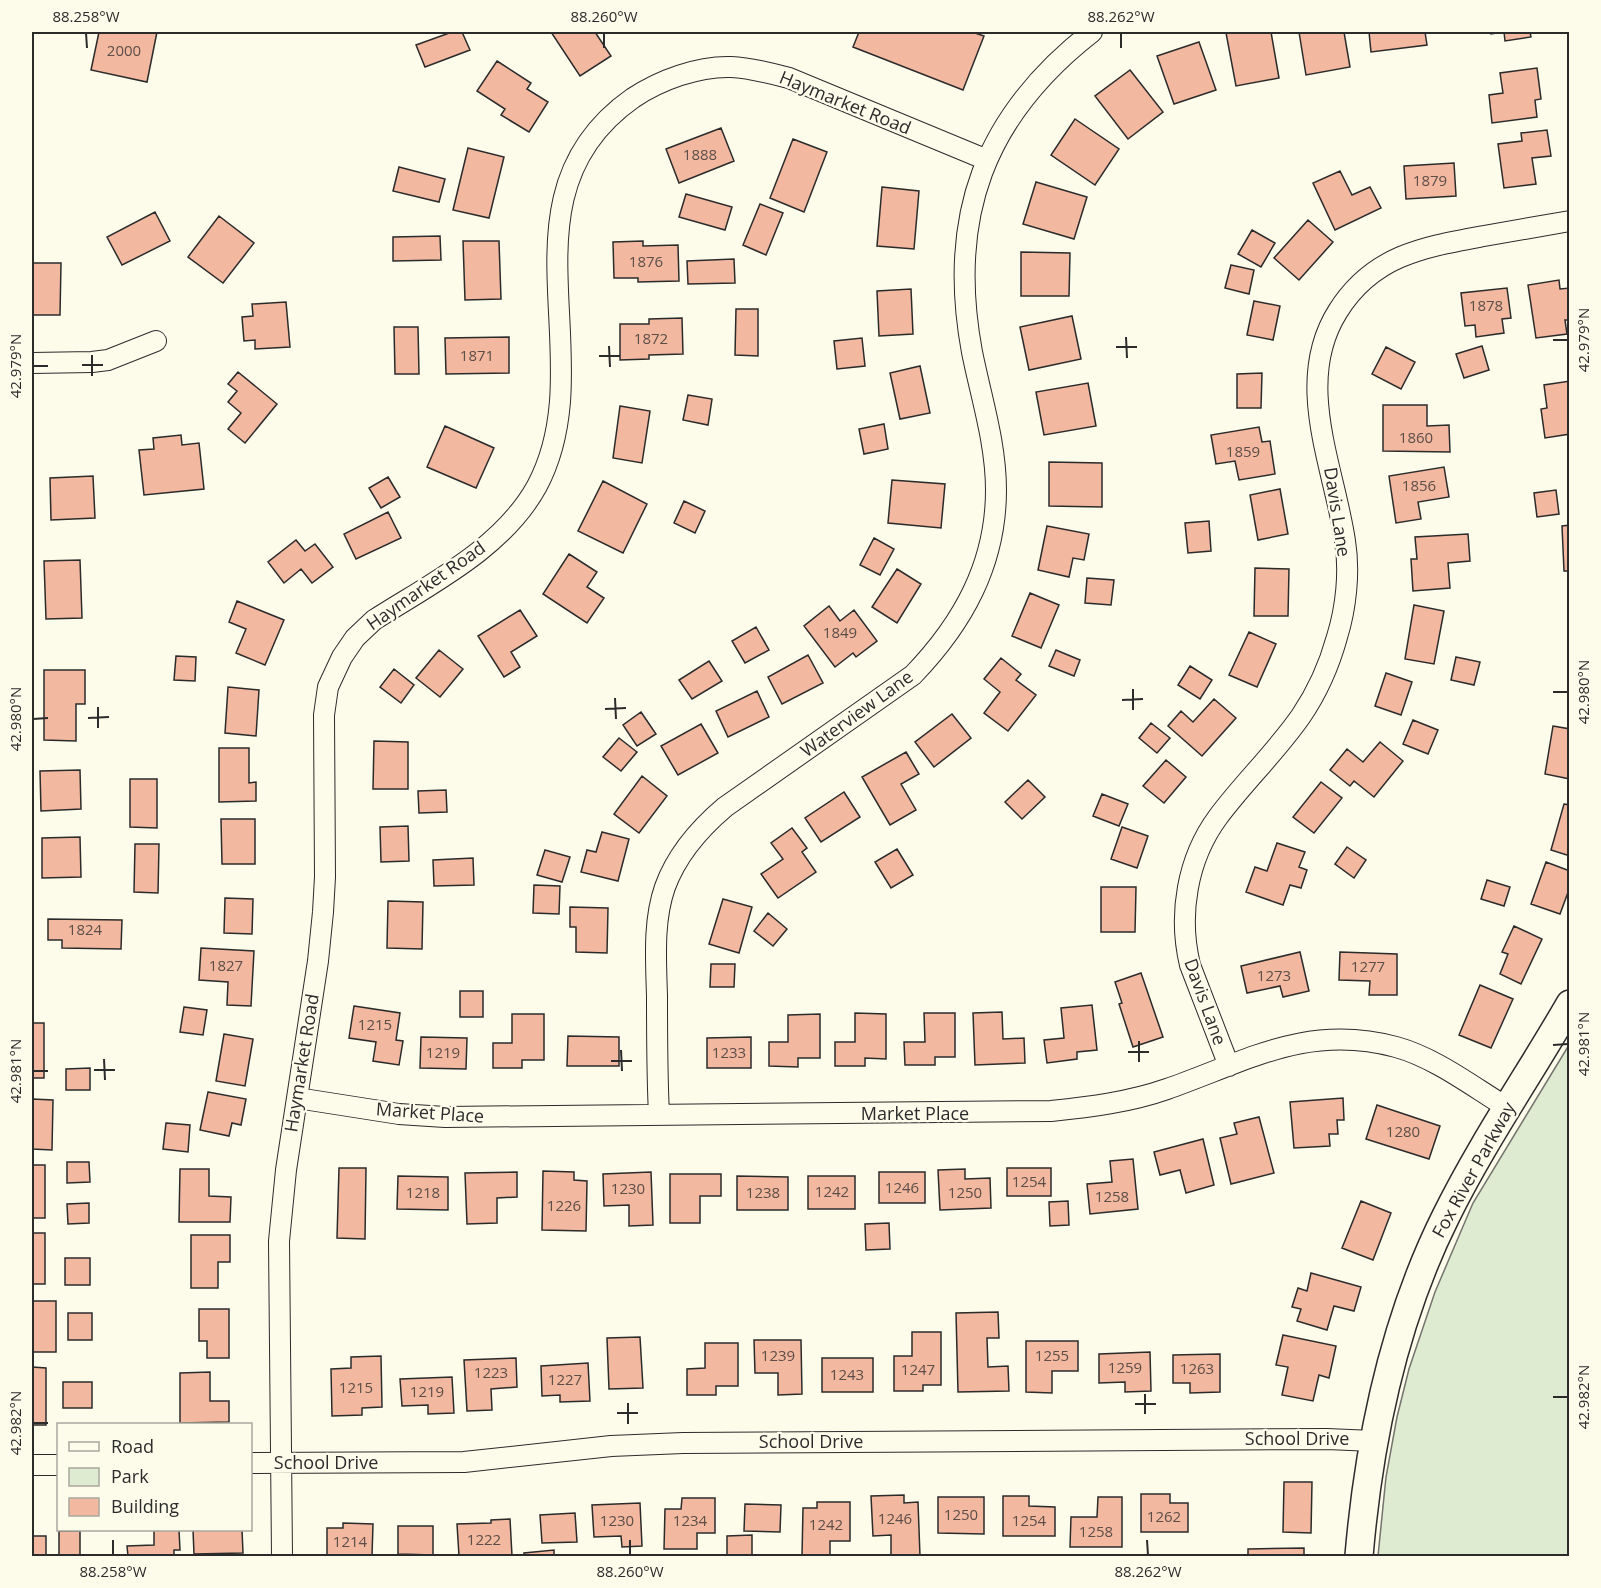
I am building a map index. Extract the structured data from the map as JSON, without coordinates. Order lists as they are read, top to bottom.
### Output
{
  "streets": {
    "street": [
      "Haymarket Road",
      "Davis Lane",
      "Waterview Lane",
      "Market Place",
      "Fox River Parkway",
      "School Drive"
    ]
  },
  "crossings": [
    ["Haymarket Road", "Waterview Lane"],
    ["Haymarket Road", "Market Place"],
    ["Haymarket Road", "School Drive"],
    ["Davis Lane", "Market Place"],
    ["Waterview Lane", "Market Place"],
    ["Market Place", "Fox River Parkway"],
    ["Fox River Parkway", "School Drive"]
  ],
  "house_numbers": [
    "2000",
    "1888",
    "1879",
    "1876",
    "1878",
    "1872",
    "1871",
    "1860",
    "1859",
    "1856",
    "1849",
    "1824",
    "1827",
    "1277",
    "1273",
    "1215",
    "1219",
    "1233",
    "1280",
    "1254",
    "1246",
    "1230",
    "1242",
    "1218",
    "1238",
    "1250",
    "1258",
    "1226",
    "1239",
    "1255",
    "1259",
    "1263",
    "1247",
    "1223",
    "1243",
    "1227",
    "1215",
    "1219",
    "1250",
    "1262",
    "1246",
    "1230",
    "1234",
    "1254",
    "1242",
    "1258",
    "1222",
    "1214"
  ],
  "legend": ["Road", "Park", "Building"],
  "coordinates": [
    "88.258°W",
    "88.260°W",
    "88.262°W",
    "42.979°N",
    "42.980°N",
    "42.981°N",
    "42.982°N"
  ]
}
